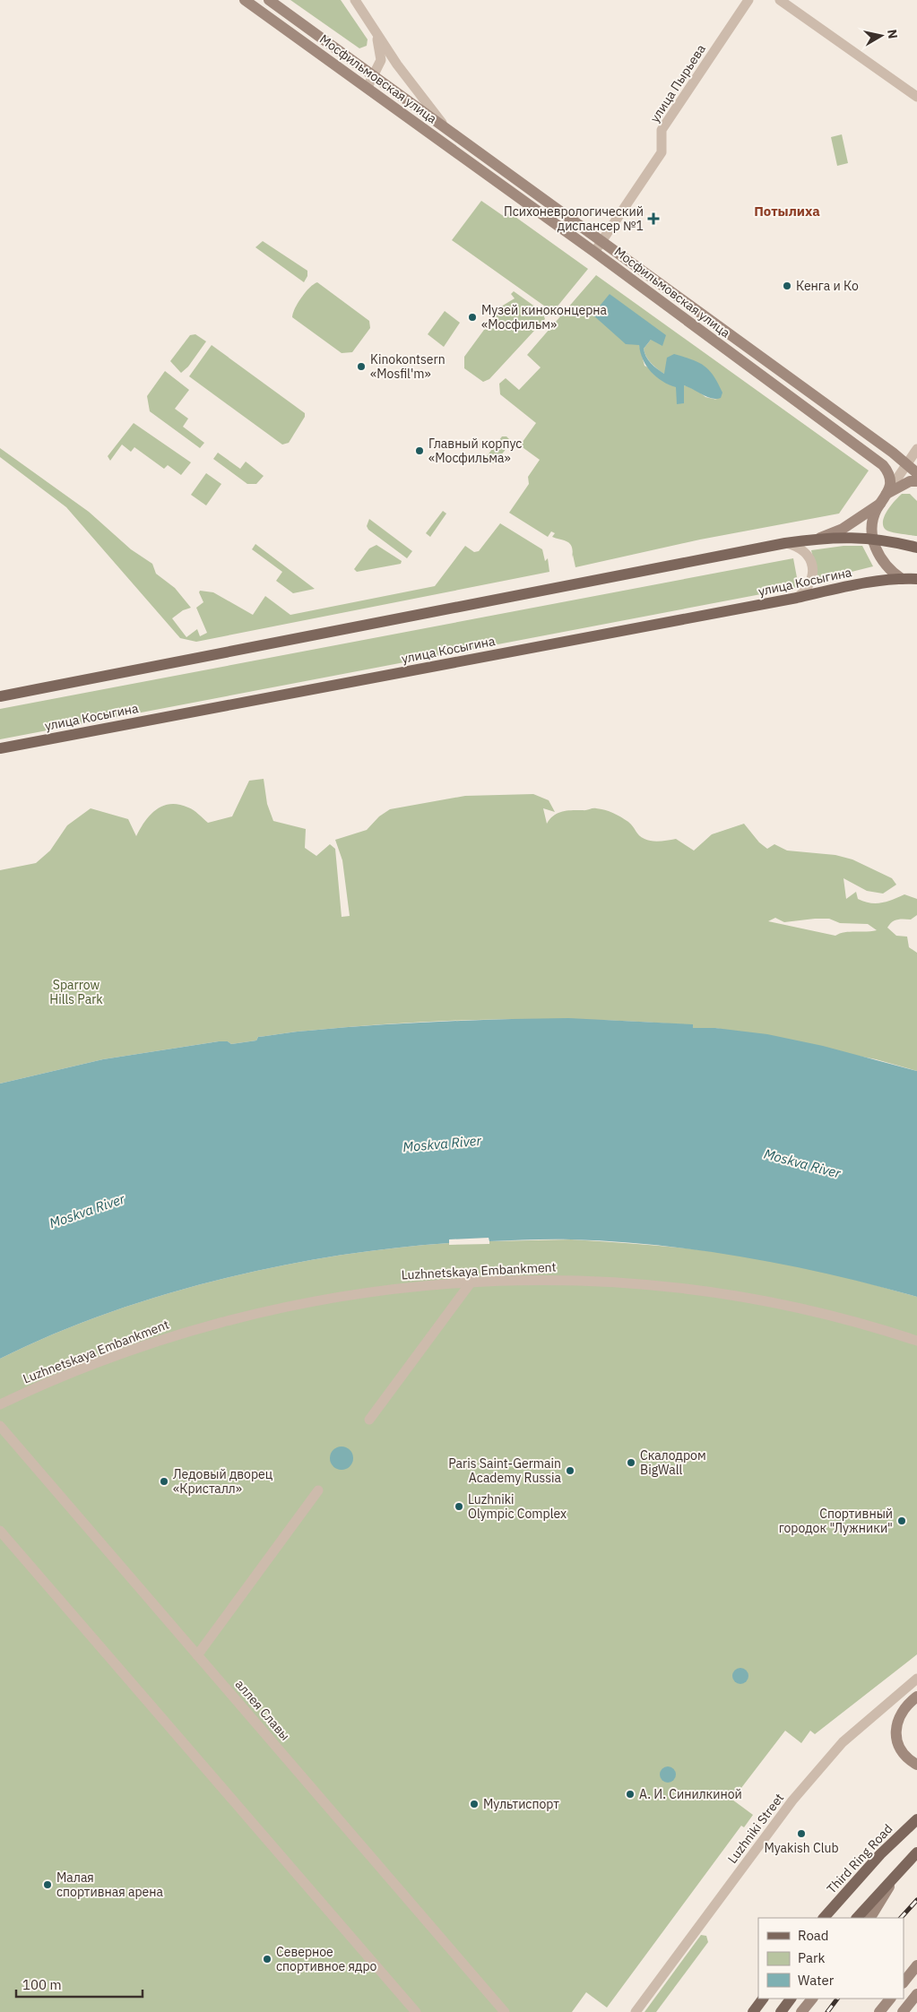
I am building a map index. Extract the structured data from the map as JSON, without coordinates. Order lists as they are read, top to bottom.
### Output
{
  "streets": {
    "main road": ["Мосфильмовская улица", "улица Косыгина", "Third Ring Road"],
    "street": [
      "улица Пырьева",
      "Luzhnetskaya Embankment",
      "аллея Славы",
      "Luzhniki Street"
    ]
  },
  "crossings": [
    ["Мосфильмовская улица", "улица Пырьева"]
  ],
  "districts": ["Потылиха"],
  "water": ["Moskva River"],
  "parks": ["Sparrow Hills Park"],
  "places": {
    "health": ["Психоневрологический диспансер №1"],
    "other": [
      "Кенга и Ко",
      "Музей киноконцерна «Мосфильм»",
      "Kinokontsern «Mosfil'm»",
      "Главный корпус «Мосфильма»",
      "Скалодром BigWall",
      "Paris Saint-Germain Academy Russia",
      "Ледовый дворец «Кристалл»",
      "Luzhniki Olympic Complex",
      "Спортивный городок \"Лужники\"",
      "А. И. Синилкиной",
      "Мультиспорт",
      "Myakish Club",
      "Малая спортивная арена",
      "Северное спортивное ядро"
    ]
  },
  "legend": ["Road", "Park", "Water"],
  "scale_bar": "100 m",
  "north": "right"
}
